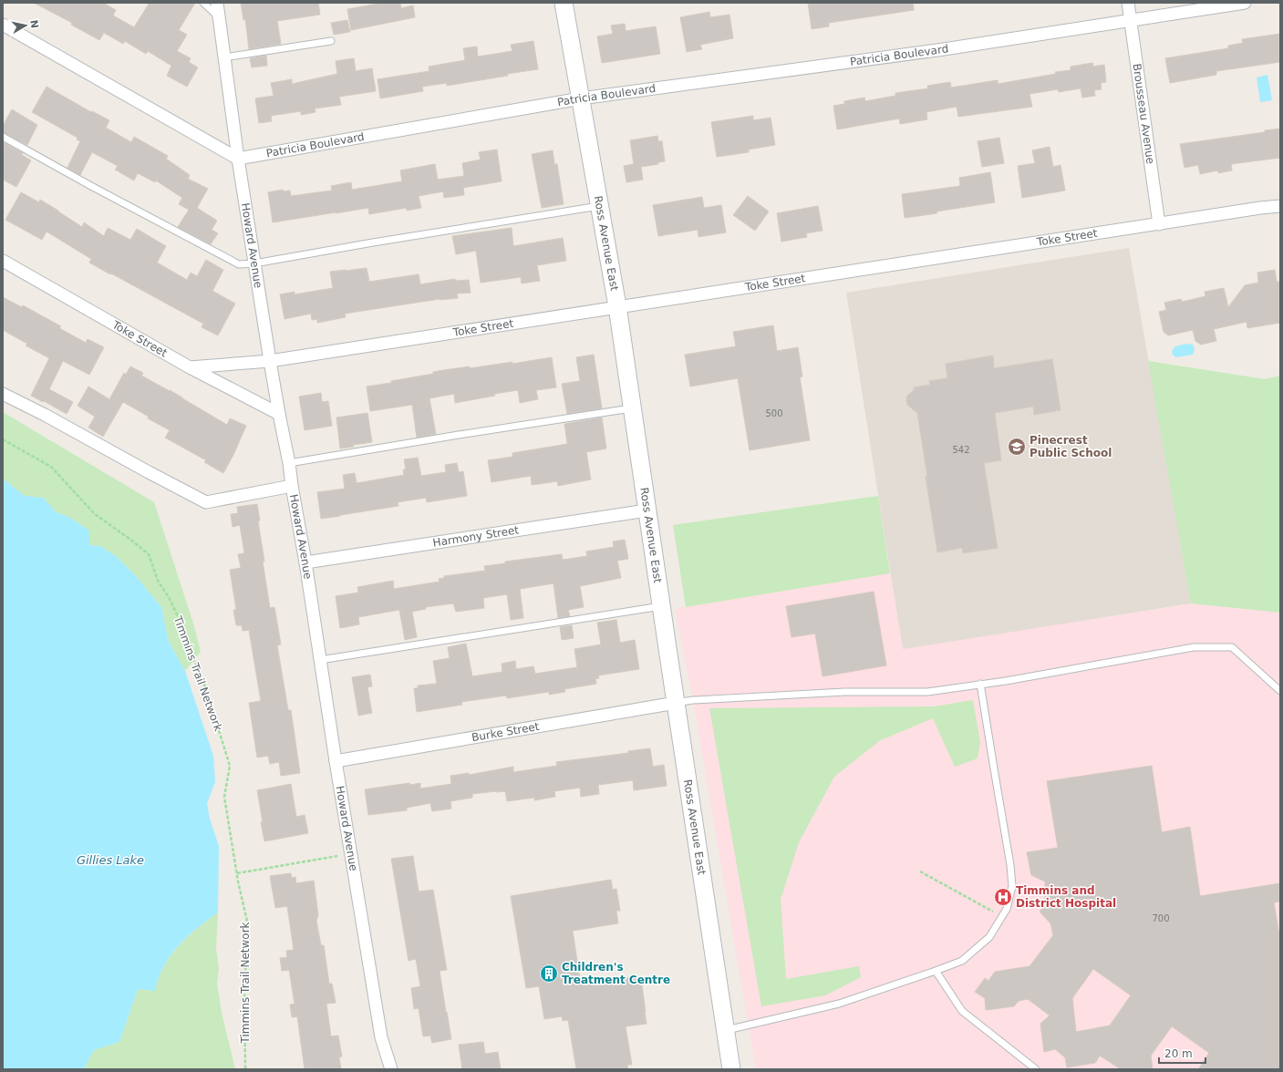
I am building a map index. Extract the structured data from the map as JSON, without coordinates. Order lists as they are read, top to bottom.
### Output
{
  "streets": {
    "main road": ["Ross Avenue East"],
    "street": [
      "Patricia Boulevard",
      "Brousseau Avenue",
      "Toke Street",
      "Howard Avenue",
      "Harmony Street",
      "Burke Street"
    ],
    "path": ["Timmins Trail Network"]
  },
  "crossings": [
    ["Patricia Boulevard", "Brousseau Avenue"],
    ["Patricia Boulevard", "Ross Avenue East"],
    ["Patricia Boulevard", "Howard Avenue"],
    ["Brousseau Avenue", "Toke Street"],
    ["Toke Street", "Ross Avenue East"],
    ["Toke Street", "Howard Avenue"],
    ["Ross Avenue East", "Harmony Street"],
    ["Ross Avenue East", "Burke Street"],
    ["Howard Avenue", "Harmony Street"],
    ["Howard Avenue", "Burke Street"]
  ],
  "water": ["Gillies Lake"],
  "places": {
    "school or university": ["Pinecrest Public School"],
    "hospital": ["Timmins and District Hospital"],
    "building": ["Children's Treatment Centre"]
  },
  "house_numbers": ["500", "542", "700"],
  "scale_bar": "20 m",
  "north": "right"
}
